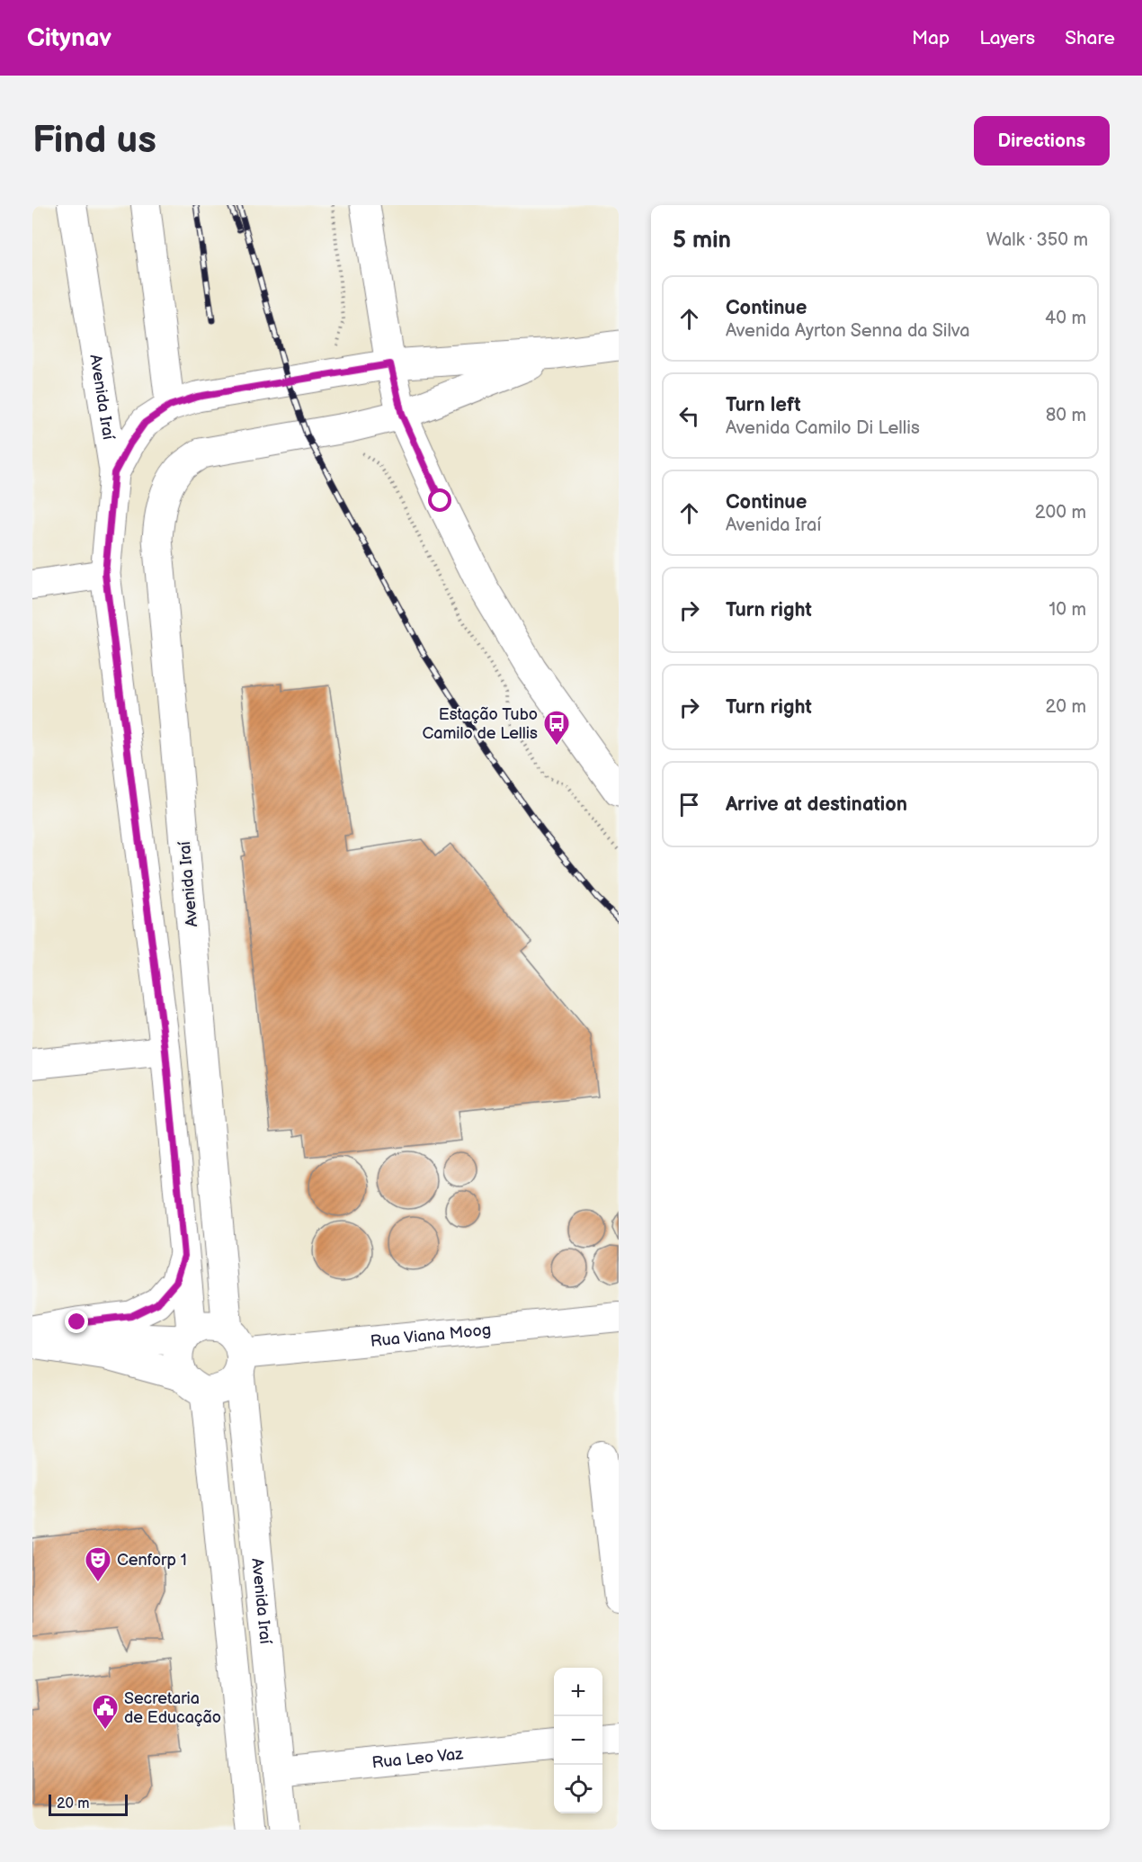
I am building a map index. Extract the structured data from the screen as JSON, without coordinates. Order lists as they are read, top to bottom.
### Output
{
  "streets": {
    "main road": ["Avenida Iraí"],
    "street": ["Rua Viana Moog", "Rua Leo Vaz"]
  },
  "crossings": [
    ["Avenida Iraí", "Rua Viana Moog"],
    ["Avenida Iraí", "Rua Leo Vaz"]
  ],
  "places": {
    "bus stop": ["Estação Tubo Camilo de Lellis"],
    "theatre": ["Cenforp 1"],
    "public building": ["Secretaria de Educação"]
  },
  "scale_bar": "20 m",
  "page": {
    "header": "Citynav",
    "nav": ["Map", "Layers", "Share"],
    "buttons": "Directions",
    "title": "Find us",
    "heading": ["5 min", "Walk · 350 m"],
    "list": [
      ["Continue", "Avenida Ayrton Senna da Silva", "40 m"],
      ["Turn left", "Avenida Camilo Di Lellis", "80 m"],
      ["Continue", "Avenida Iraí", "200 m"],
      ["Turn right", "10 m"],
      ["Turn right", "20 m"],
      "Arrive at destination"
    ],
    "map_buttons": ["+", "−"],
    "scale": "20 m"
  }
}
